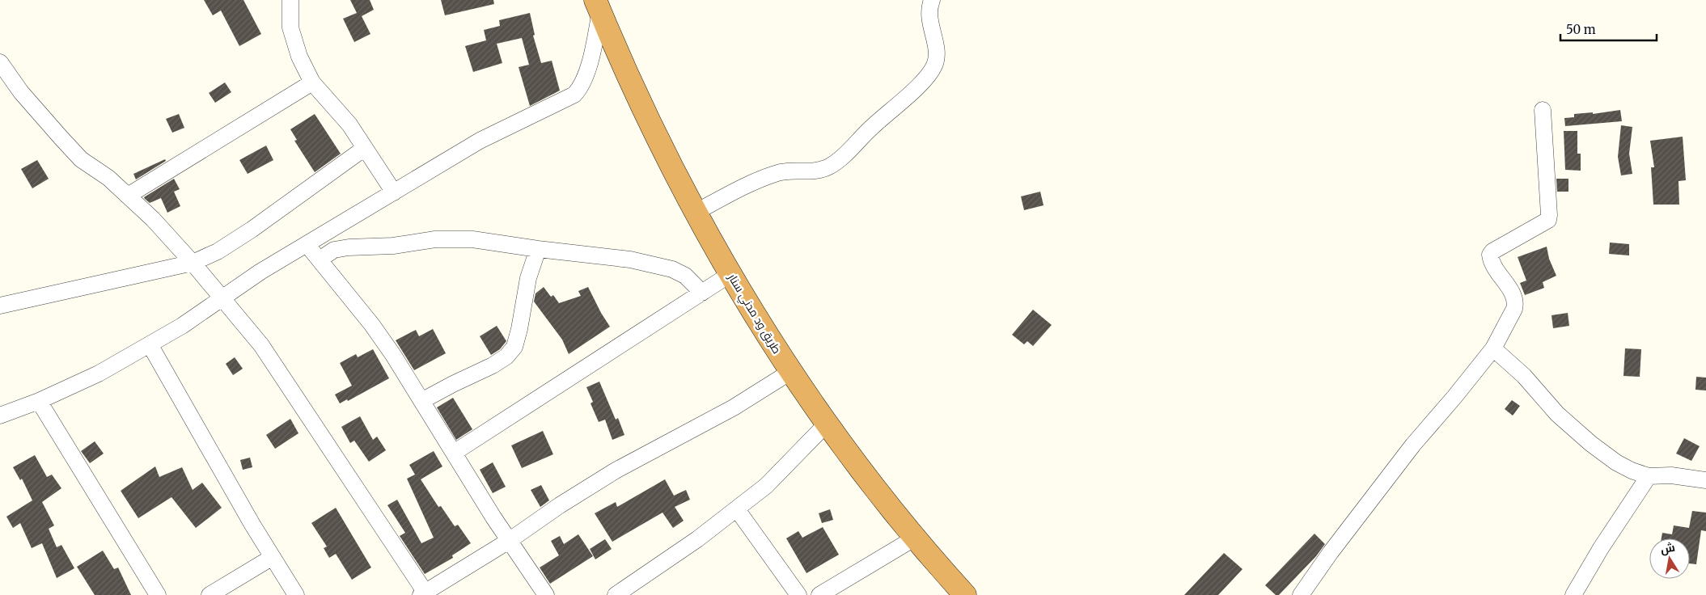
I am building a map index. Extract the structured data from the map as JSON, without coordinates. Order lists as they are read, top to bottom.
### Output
{
  "streets": {
    "highway": ["طريق ود مدني سنار"]
  },
  "scale_bar": "50 m",
  "north": "top"
}
